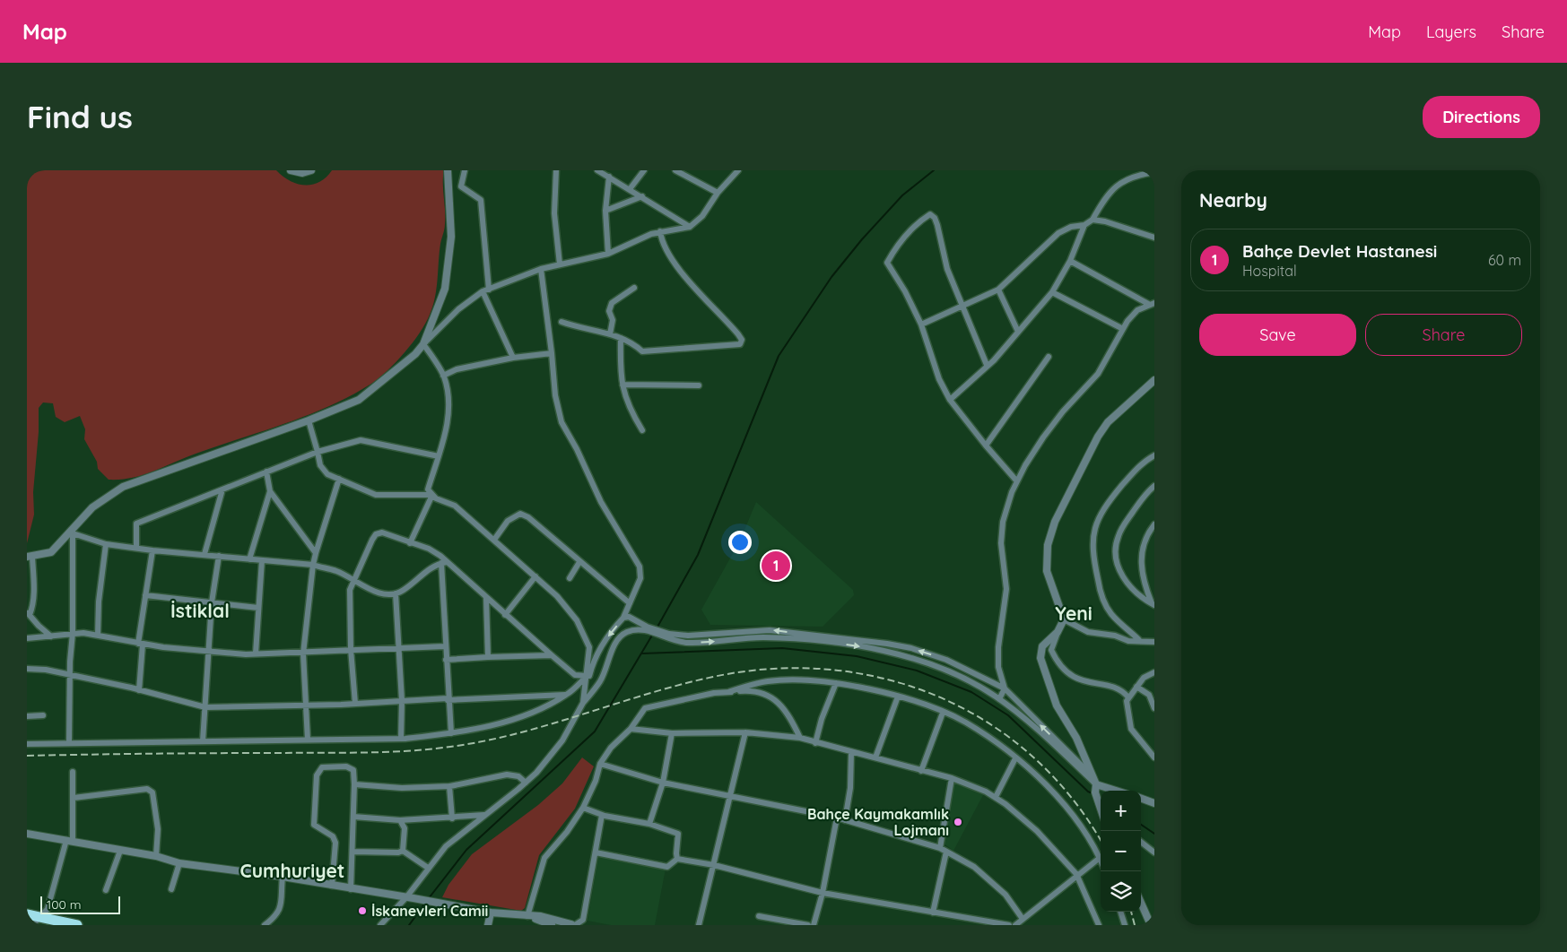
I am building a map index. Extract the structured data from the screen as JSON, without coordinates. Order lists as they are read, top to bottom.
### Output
{
  "districts": ["İstiklal", "Yeni", "Cumhuriyet"],
  "places": ["Bahçe Kaymakamlık Lojmanı", "İskanevleri Camii"],
  "scale_bar": "100 m",
  "page": {
    "header": "Map",
    "nav": ["Map", "Layers", "Share"],
    "buttons": [
      "Directions",
      ["Save", "Share"]
    ],
    "title": "Find us",
    "heading": "Nearby",
    "list": [
      {
        "mark": "1",
        "name": "Bahçe Devlet Hastanesi",
        "note": "Hospital",
        "value": "60 m"
      }
    ],
    "pins": "1",
    "map_buttons": ["+", "−"],
    "scale": "100 m"
  }
}
